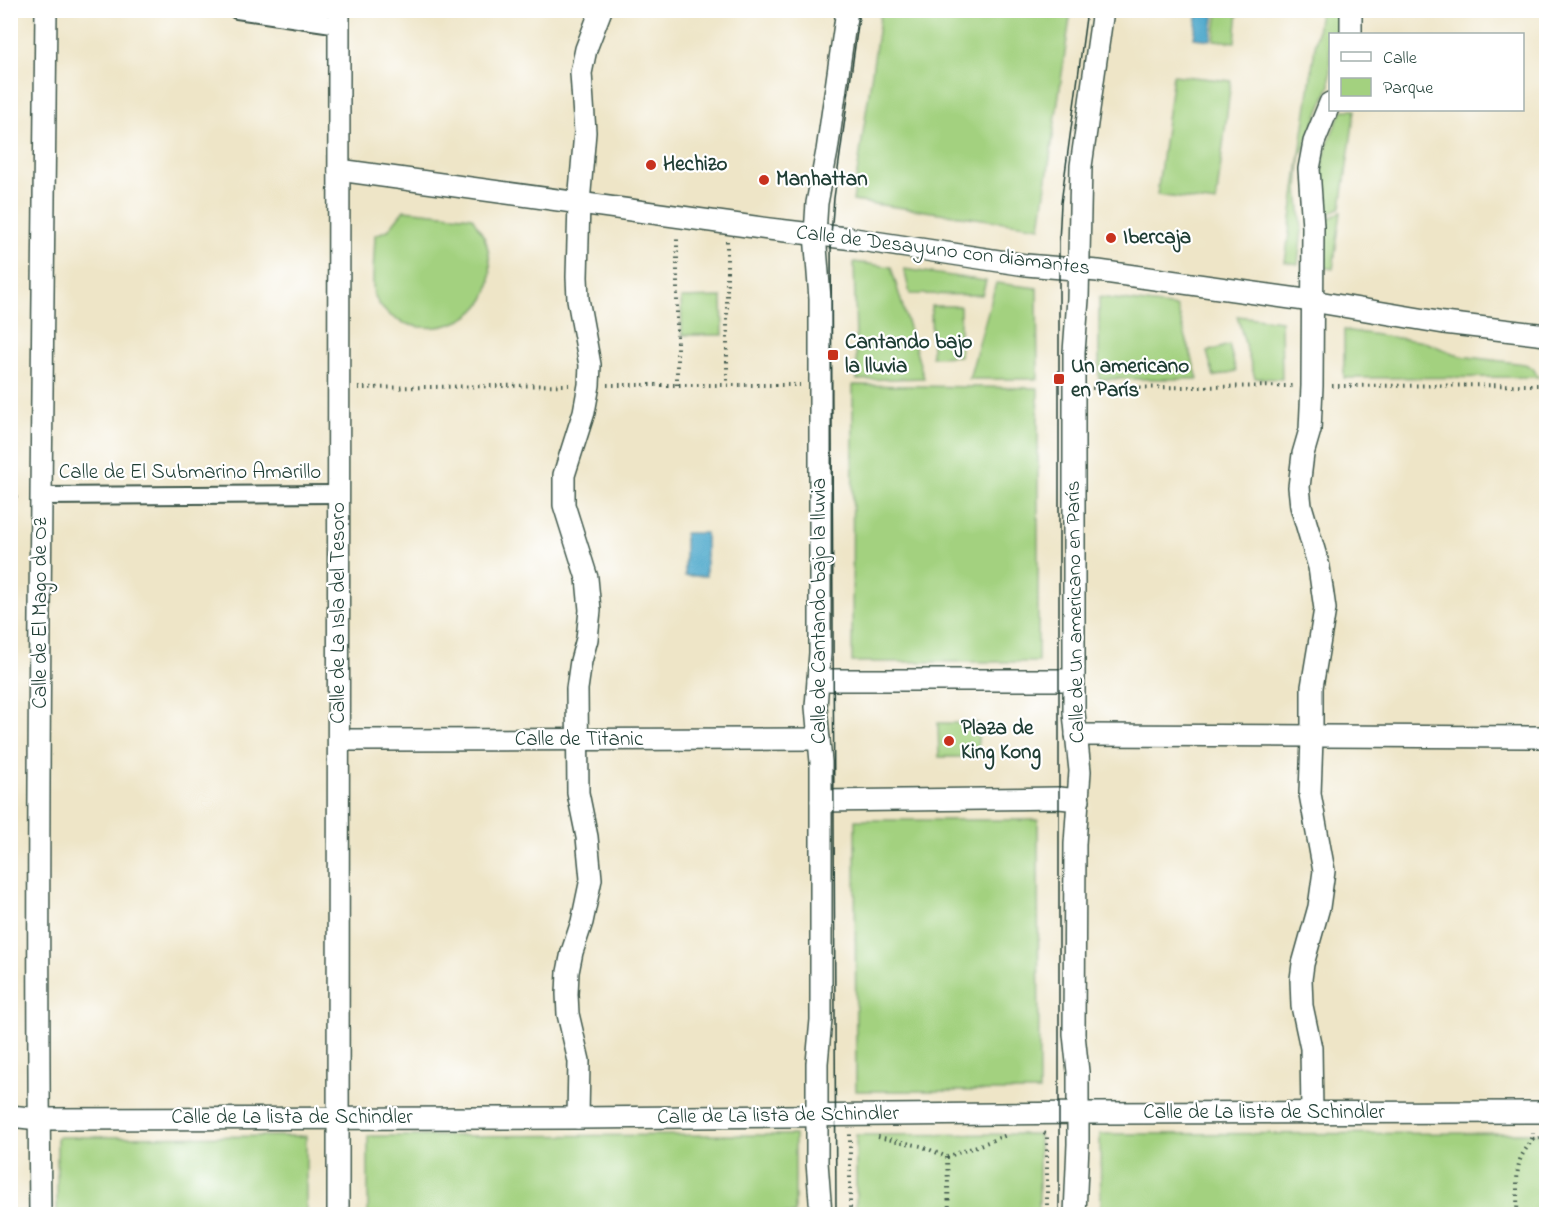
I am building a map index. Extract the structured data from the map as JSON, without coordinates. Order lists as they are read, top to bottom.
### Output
{
  "streets": {
    "street": [
      "Calle de Desayuno con diamantes",
      "Calle de El Submarino Amarillo",
      "Calle de Cantando bajo la lluvia",
      "Calle de Un americano en París",
      "Calle de El Mago de Oz",
      "Calle de La Isla del Tesoro",
      "Calle de Titanic",
      "Calle de La lista de Schindler"
    ]
  },
  "crossings": [
    ["Calle de Desayuno con diamantes", "Calle de Cantando bajo la lluvia"],
    ["Calle de Desayuno con diamantes", "Calle de Un americano en París"],
    ["Calle de Desayuno con diamantes", "Calle de La Isla del Tesoro"],
    ["Calle de El Submarino Amarillo", "Calle de El Mago de Oz"],
    ["Calle de El Submarino Amarillo", "Calle de La Isla del Tesoro"],
    ["Calle de Cantando bajo la lluvia", "Calle de Titanic"],
    ["Calle de Cantando bajo la lluvia", "Calle de La lista de Schindler"],
    ["Calle de Un americano en París", "Calle de La lista de Schindler"],
    ["Calle de El Mago de Oz", "Calle de La lista de Schindler"],
    ["Calle de La Isla del Tesoro", "Calle de Titanic"],
    ["Calle de La Isla del Tesoro", "Calle de La lista de Schindler"]
  ],
  "places": {
    "other": [
      "Hechizo",
      "Manhattan",
      "Ibercaja",
      "Plaza de King Kong"
    ],
    "transit": ["Cantando bajo la lluvia", "Un americano en París"]
  },
  "legend": ["Calle", "Parque"]
}
